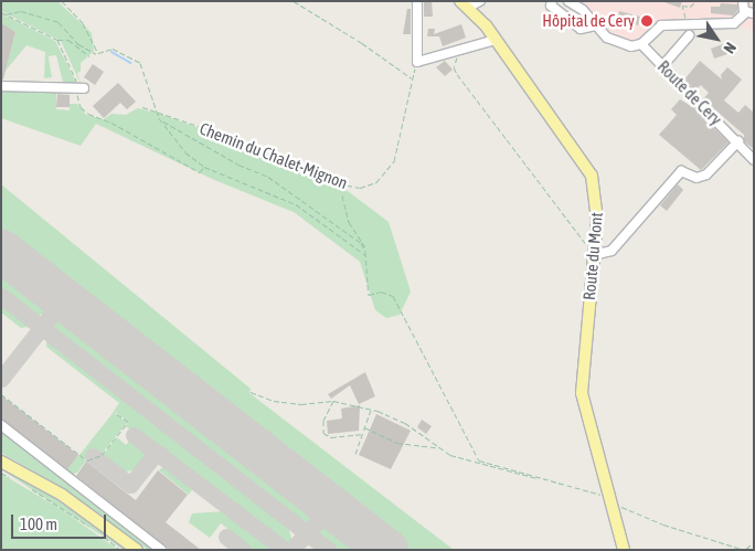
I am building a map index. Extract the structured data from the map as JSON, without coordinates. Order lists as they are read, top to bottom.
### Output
{
  "streets": {
    "main road": ["Route du Mont"],
    "street": ["Route de Cery"],
    "path": ["Chemin du Chalet-Mignon"]
  },
  "places": ["Hôpital de Cery"],
  "scale_bar": "100 m",
  "north": "bottom right"
}
